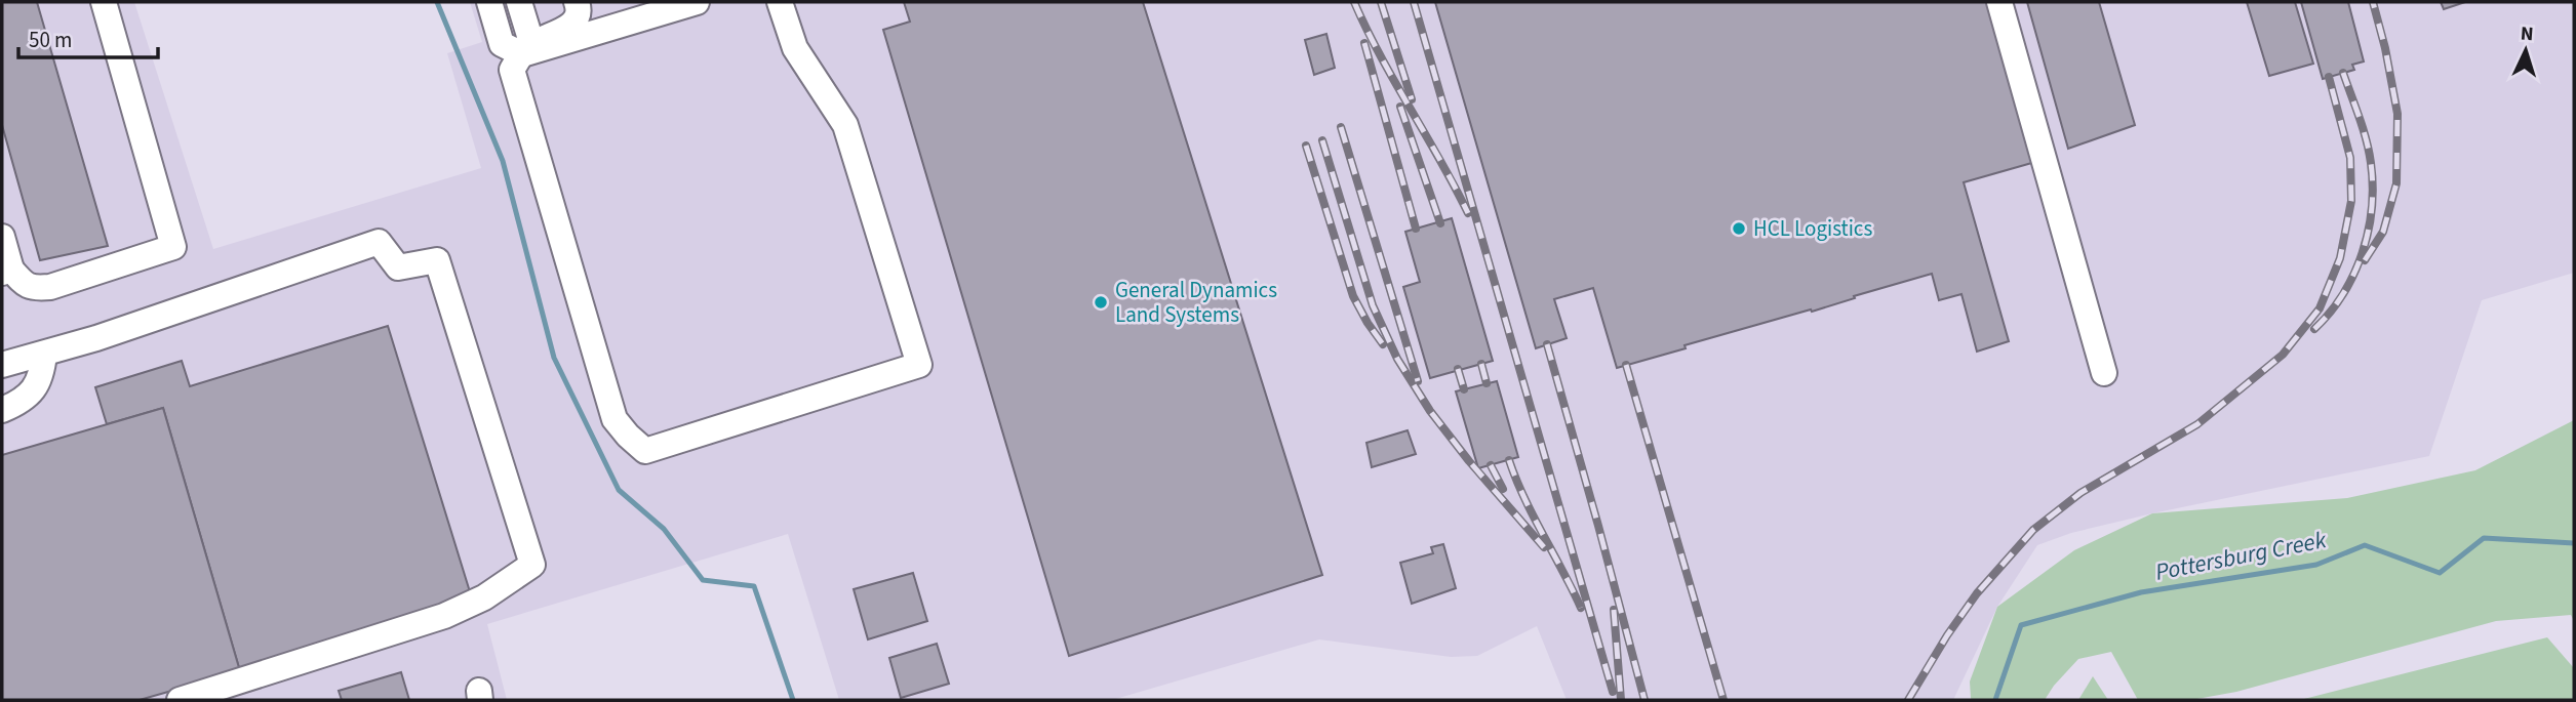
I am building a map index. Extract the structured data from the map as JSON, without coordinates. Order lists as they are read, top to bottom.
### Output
{
  "water": ["Pottersburg Creek"],
  "places": ["HCL Logistics", "General Dynamics Land Systems"],
  "scale_bar": "50 m",
  "north": "top"
}
